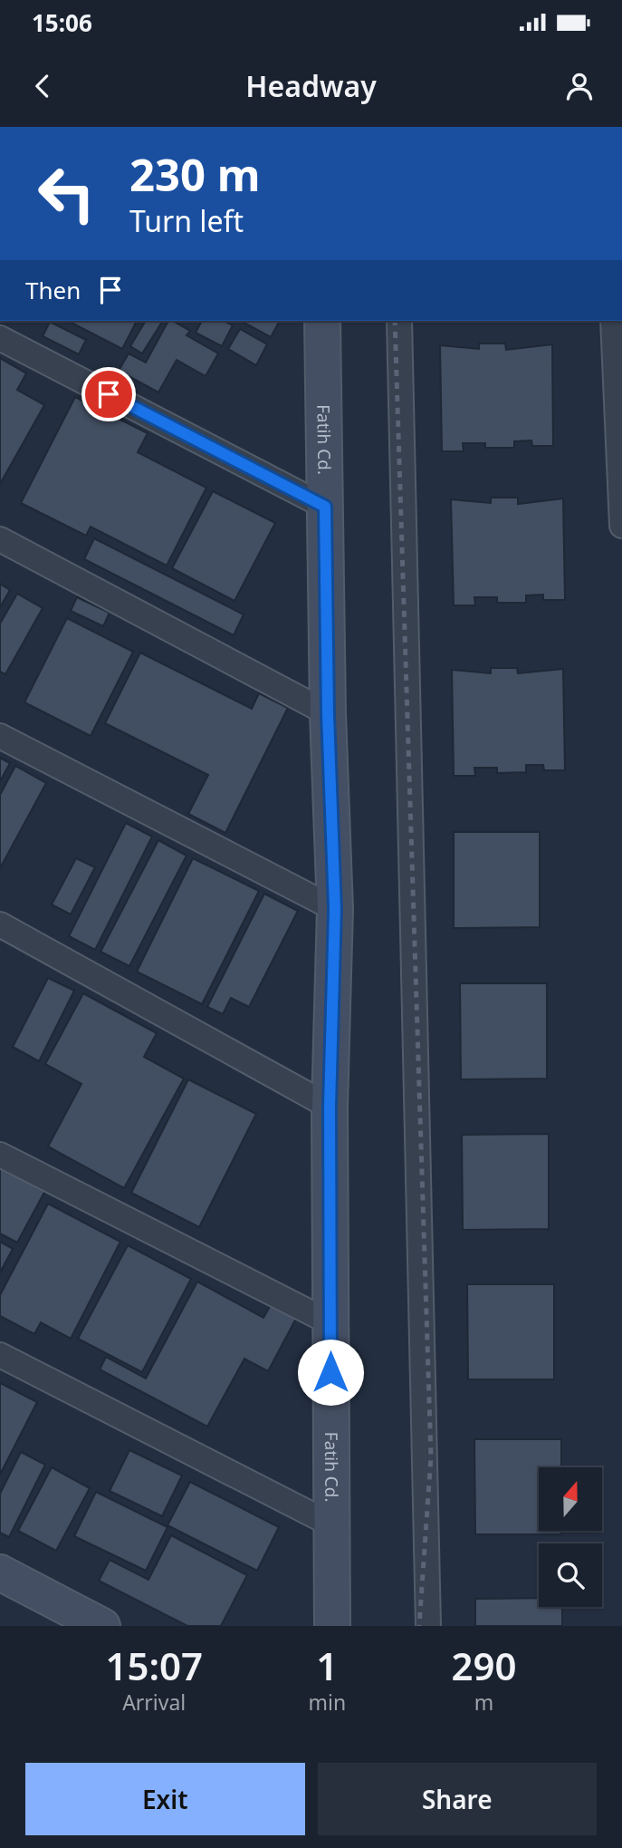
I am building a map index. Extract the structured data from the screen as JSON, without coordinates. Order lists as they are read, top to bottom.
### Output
{
  "streets": {
    "street": ["Fatih Cd."]
  },
  "north": "top",
  "page": {
    "status": "15:06",
    "header": "Headway",
    "turn": ["230 m", "Turn left"],
    "then": "Then",
    "eta": [
      "15:07",
      "Arrival",
      "1",
      "min",
      "290",
      "m"
    ],
    "buttons": ["Exit", "Share"]
  }
}
